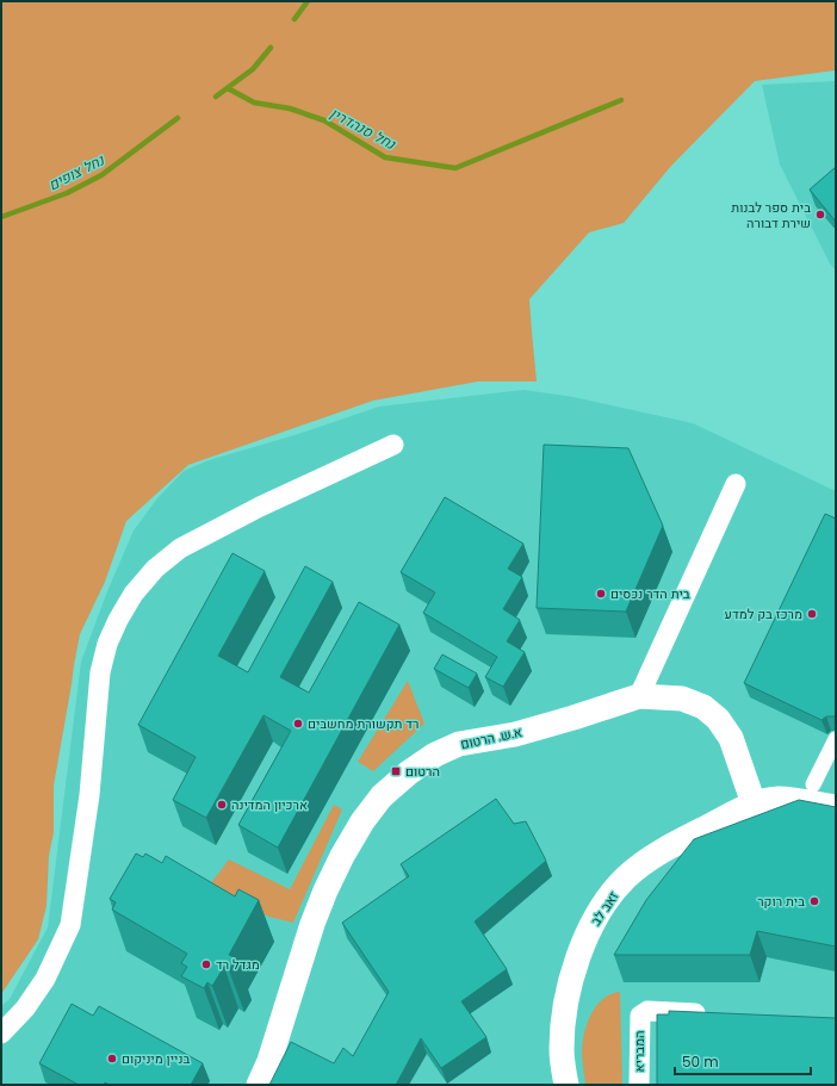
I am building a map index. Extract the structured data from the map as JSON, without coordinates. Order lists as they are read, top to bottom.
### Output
{
  "streets": {
    "street": ["א.ש. הרטום", "זאב לב", "המבריא"]
  },
  "crossings": [
    ["א.ש. הרטום", "זאב לב"]
  ],
  "water": ["נחל סנהדרין", "נחל צופים"],
  "places": {
    "other": [
      "בית ספר לבנות שירת דבורה",
      "בית הדר נכסים",
      "מרכז בק למדע",
      "רד תקשורת מחשבים",
      "ארכיון המדינה",
      "בית רוקר",
      "מגדל רד",
      "בניין מיניקום"
    ],
    "transit": ["הרטום"]
  },
  "scale_bar": "50 m"
}
